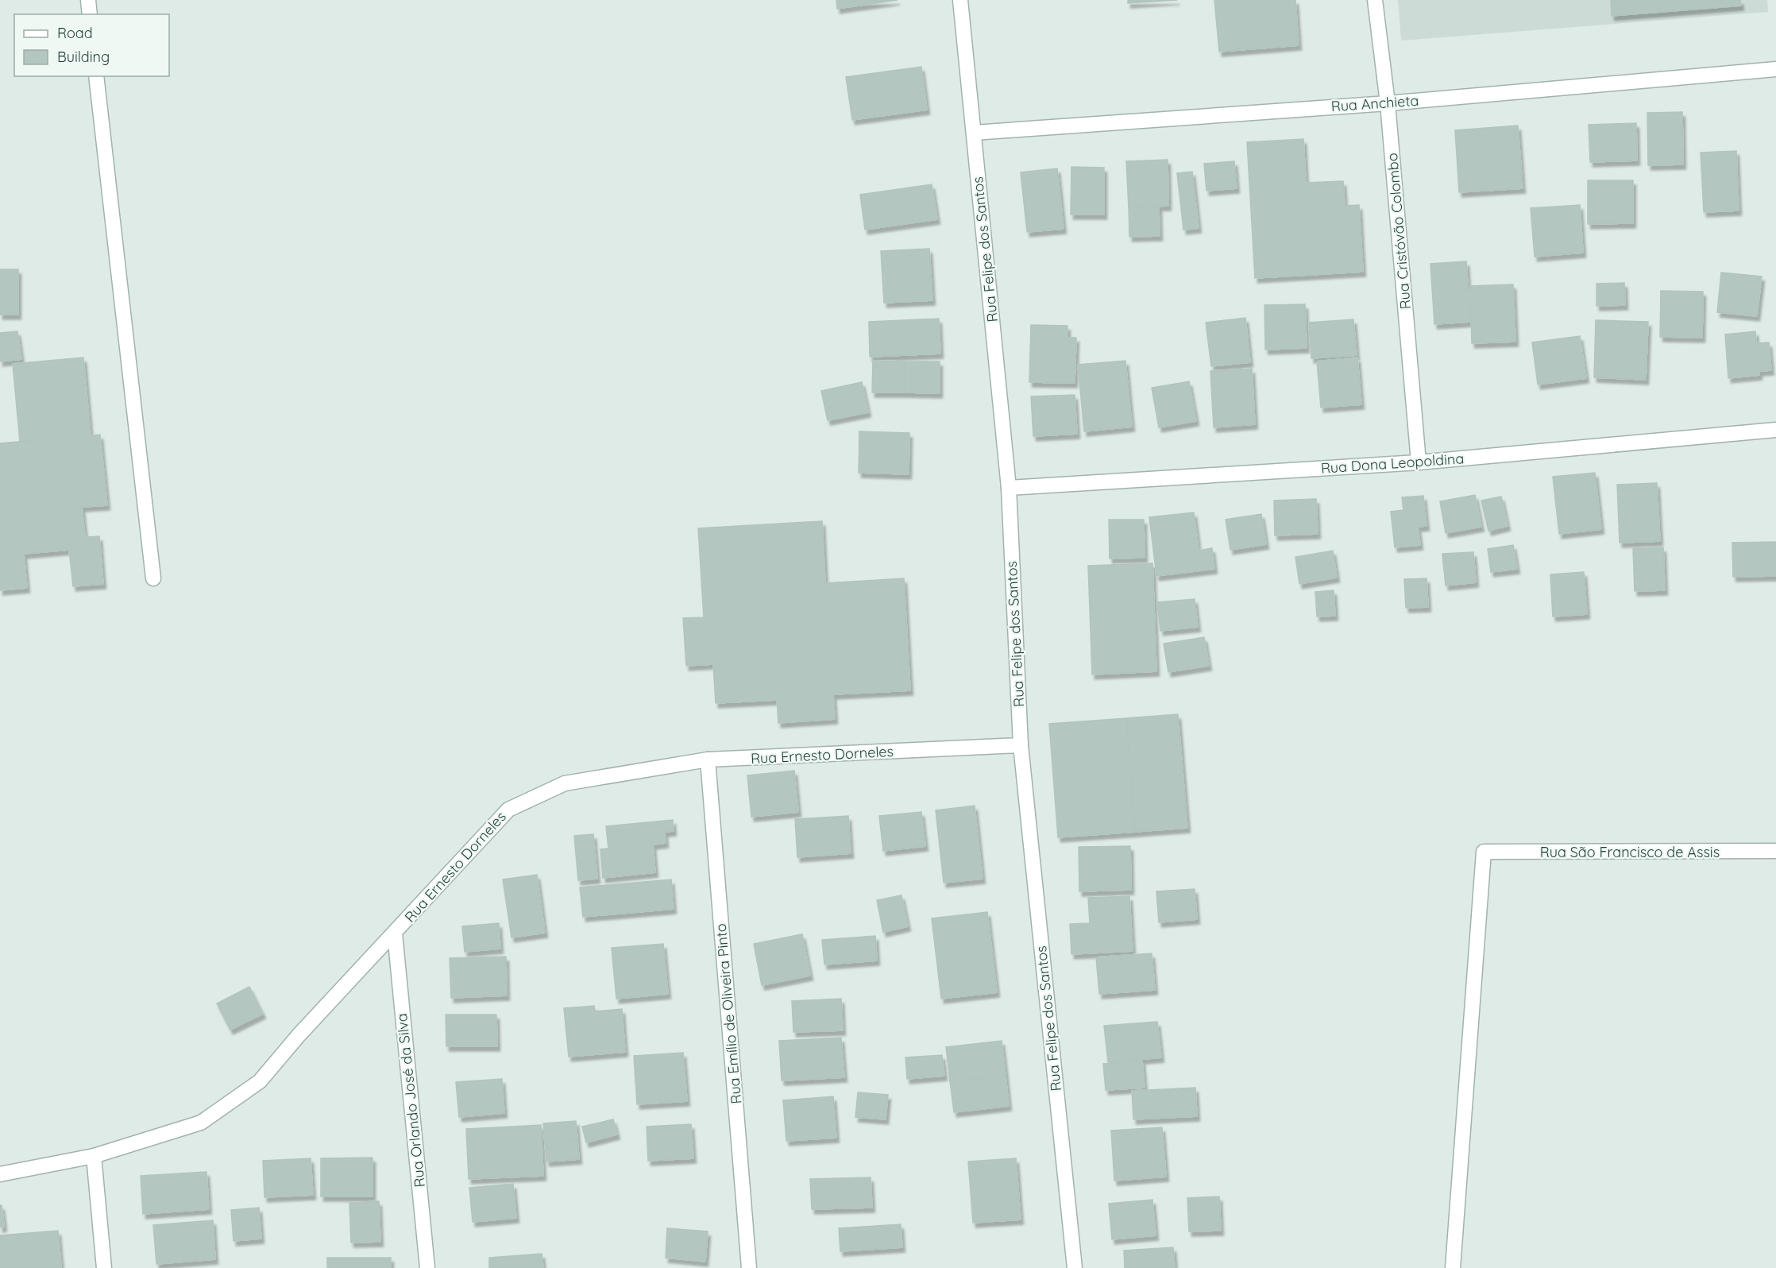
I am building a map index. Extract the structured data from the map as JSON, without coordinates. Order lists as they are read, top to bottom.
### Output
{
  "streets": {
    "street": [
      "Rua Anchieta",
      "Rua Cristóvão Colombo",
      "Rua Felipe dos Santos",
      "Rua Dona Leopoldina",
      "Rua Ernesto Dorneles",
      "Rua São Francisco de Assis",
      "Rua Emílio de Oliveira Pinto",
      "Rua Orlando José da Silva"
    ]
  },
  "crossings": [
    ["Rua Anchieta", "Rua Cristóvão Colombo"],
    ["Rua Anchieta", "Rua Felipe dos Santos"],
    ["Rua Cristóvão Colombo", "Rua Dona Leopoldina"],
    ["Rua Felipe dos Santos", "Rua Dona Leopoldina"],
    ["Rua Felipe dos Santos", "Rua Ernesto Dorneles"],
    ["Rua Ernesto Dorneles", "Rua Emílio de Oliveira Pinto"],
    ["Rua Ernesto Dorneles", "Rua Orlando José da Silva"]
  ],
  "legend": ["Road", "Building"]
}
